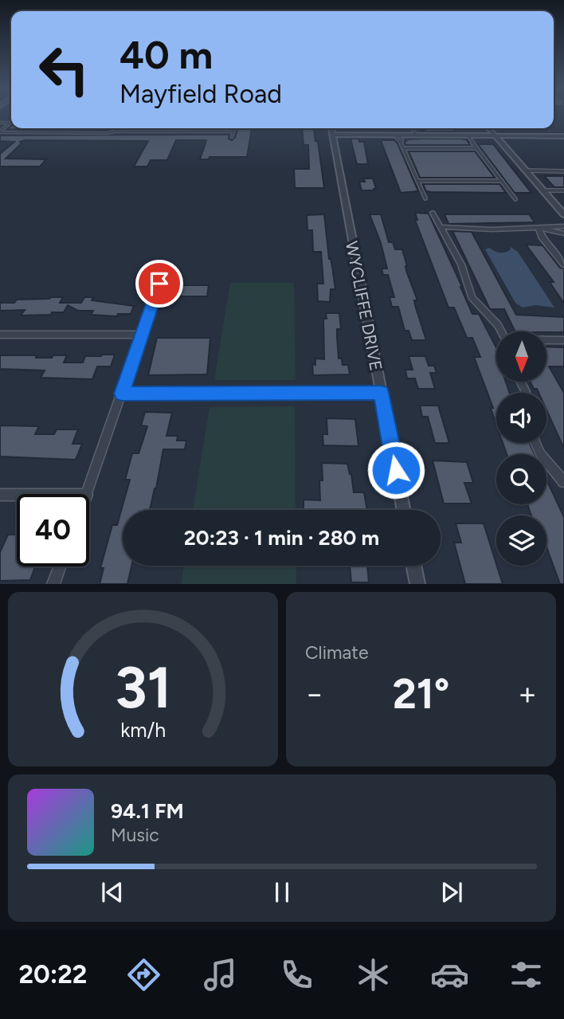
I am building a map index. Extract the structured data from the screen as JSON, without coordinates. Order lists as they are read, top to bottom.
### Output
{
  "streets": {
    "street": ["WYCLIFFE DRIVE"]
  },
  "north": "bottom",
  "page": {
    "turn": ["40 m", "Mayfield Road"],
    "limit": "40",
    "trip": "20:23 · 1 min · 280 m",
    "tile": "Climate",
    "heat": ["−", "21°", "+"],
    "song": ["94.1 FM", "Music"],
    "tabs": "20:22",
    "gauge": ["31", "km/h"]
  }
}
